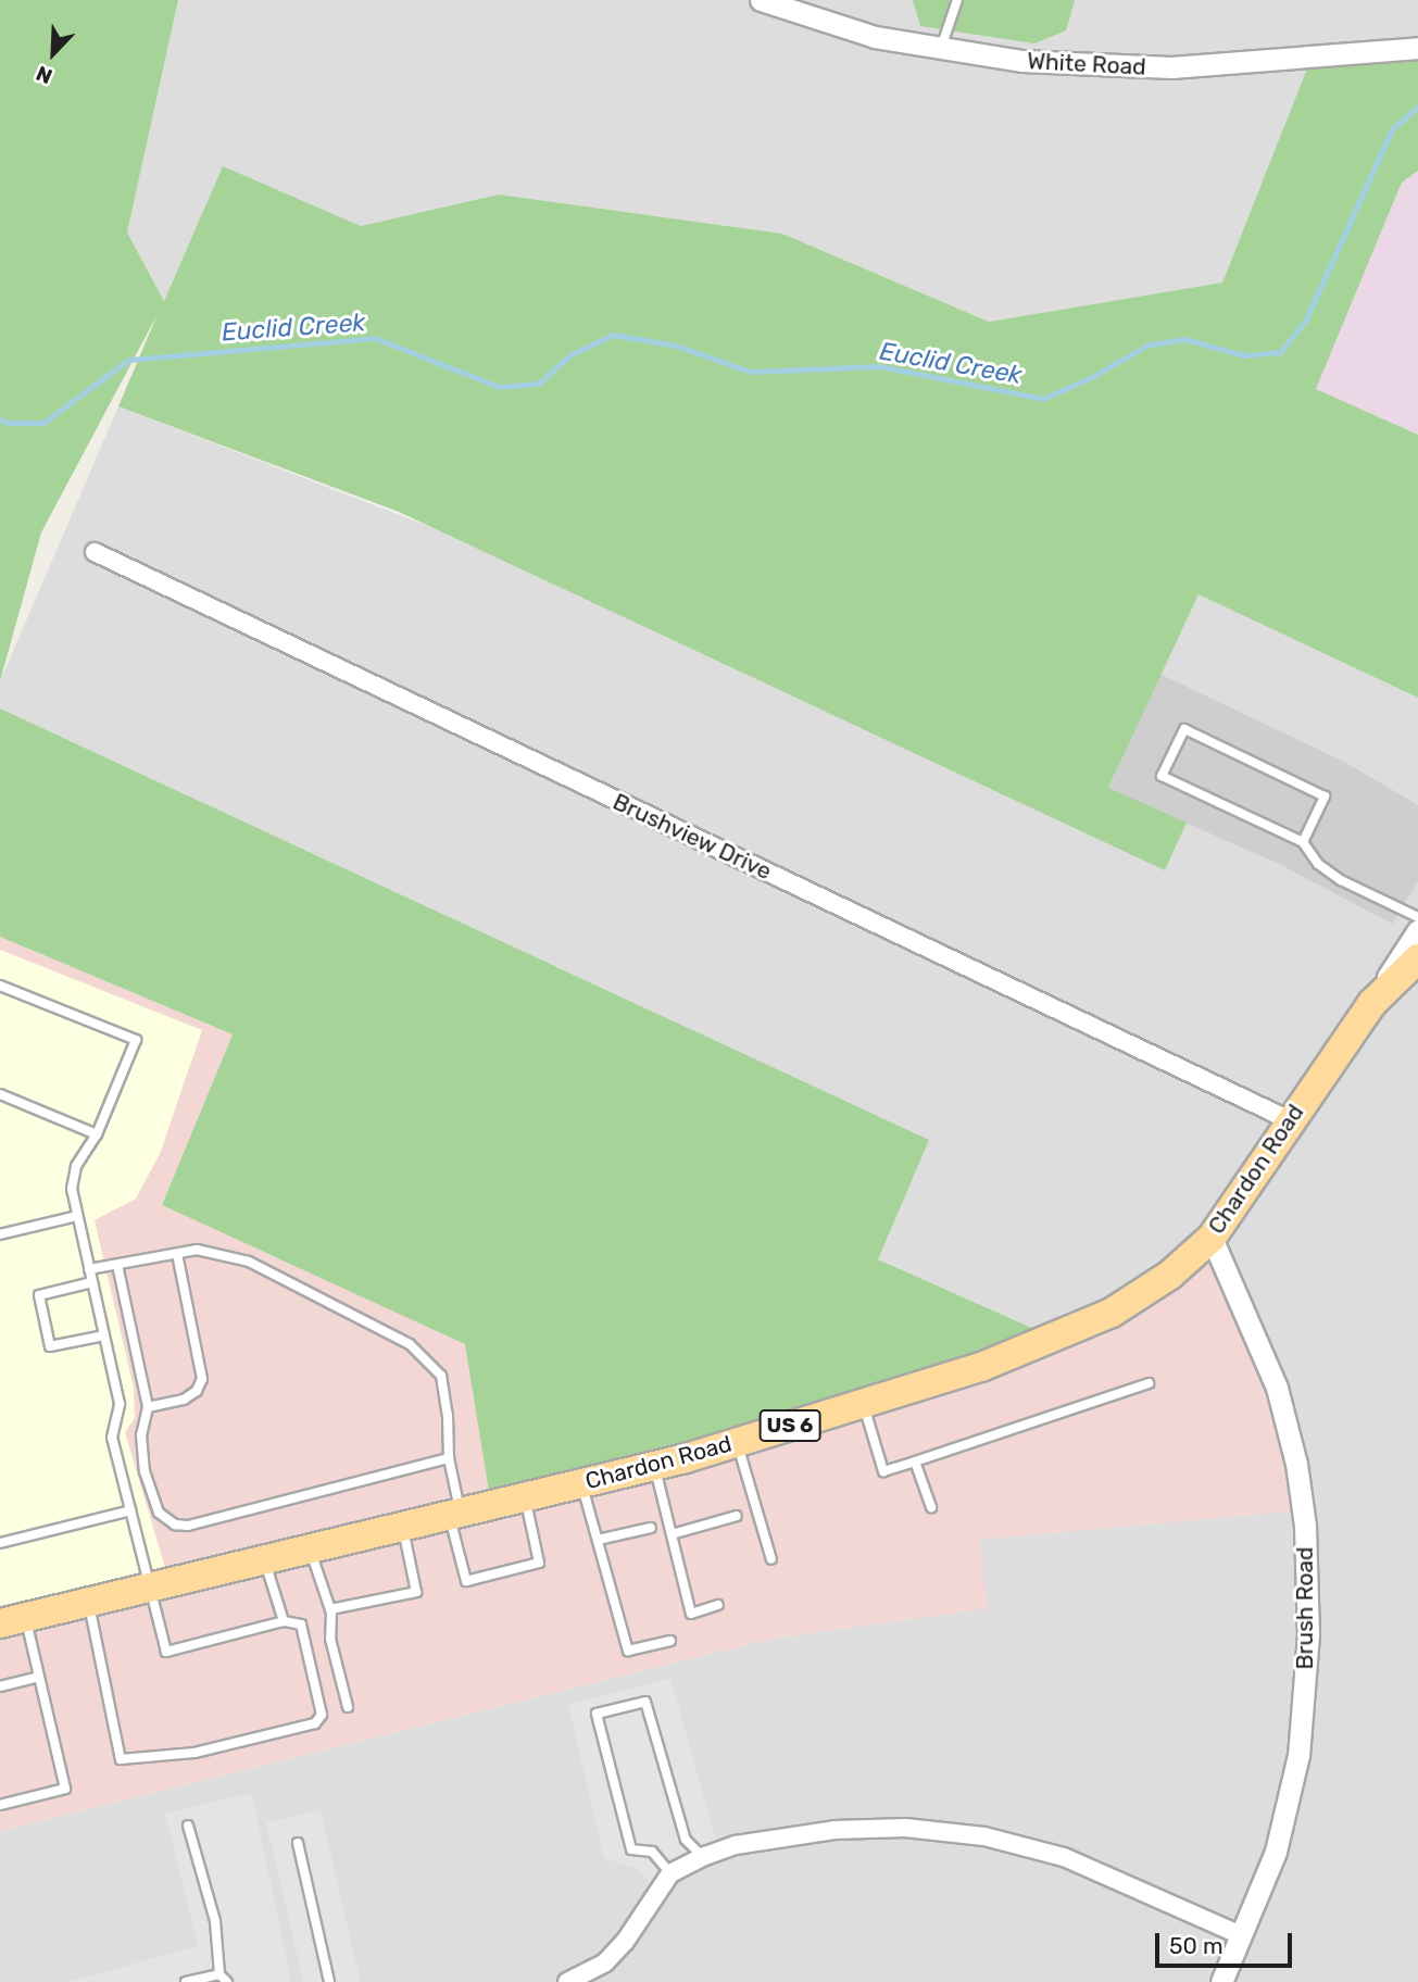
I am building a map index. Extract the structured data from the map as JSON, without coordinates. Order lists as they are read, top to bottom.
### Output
{
  "streets": {
    "main road": ["Chardon Road", "US 6"],
    "street": ["White Road", "Brushview Drive", "Brush Road"]
  },
  "crossings": [
    ["Brushview Drive", "Chardon Road"],
    ["Chardon Road", "Brush Road"]
  ],
  "water": ["Euclid Creek"],
  "scale_bar": "50 m",
  "north": "bottom left"
}
